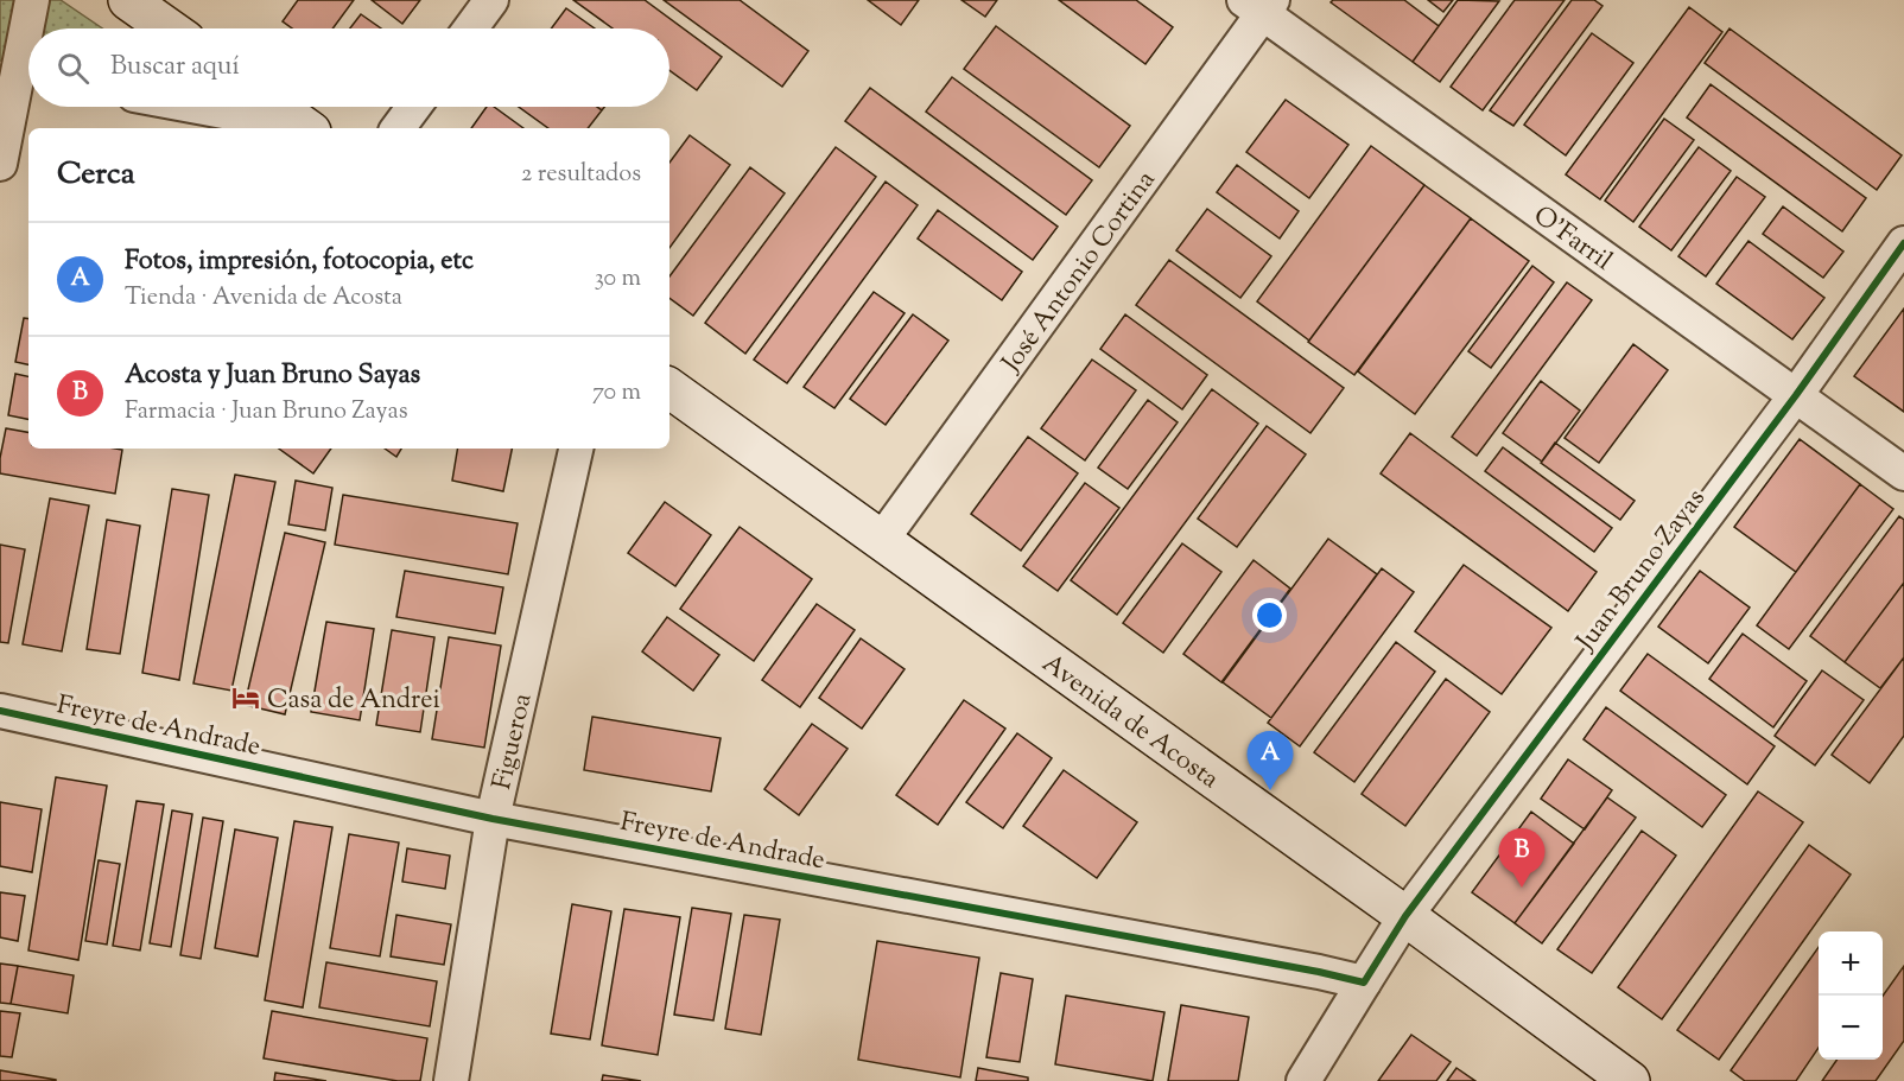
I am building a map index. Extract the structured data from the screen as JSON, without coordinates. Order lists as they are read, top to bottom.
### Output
{
  "streets": {
    "main road": ["Avenida de Acosta"],
    "street": [
      "O'Farril",
      "José Antonio Cortina",
      "Juan Bruno Zayas",
      "Freyre de Andrade",
      "Figueroa"
    ]
  },
  "crossings": [
    ["O'Farril", "José Antonio Cortina"],
    ["O'Farril", "Juan Bruno Zayas"],
    ["José Antonio Cortina", "Avenida de Acosta"],
    ["Juan Bruno Zayas", "Avenida de Acosta"],
    ["Freyre de Andrade", "Figueroa"]
  ],
  "places": {
    "hotel": ["Casa de Andrei"]
  },
  "page": {
    "search": "Buscar aquí",
    "heading": ["Cerca", "2 resultados"],
    "list": [
      {
        "mark": "A",
        "name": "Fotos, impresión, fotocopia, etc",
        "note": "Tienda · Avenida de Acosta",
        "value": "30 m"
      },
      {
        "mark": "B",
        "name": "Acosta y Juan Bruno Sayas",
        "note": "Farmacia · Juan Bruno Zayas",
        "value": "70 m"
      }
    ],
    "pins": ["A", "B"],
    "map_buttons": ["+", "−"]
  }
}
